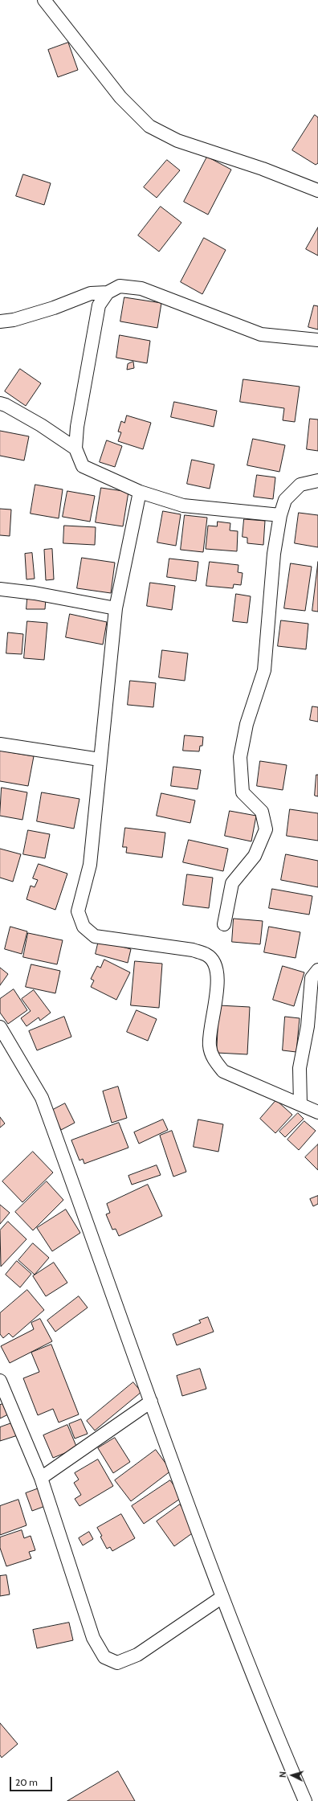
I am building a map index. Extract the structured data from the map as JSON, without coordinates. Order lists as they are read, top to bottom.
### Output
{
  "scale_bar": "20 m",
  "north": "left"
}
